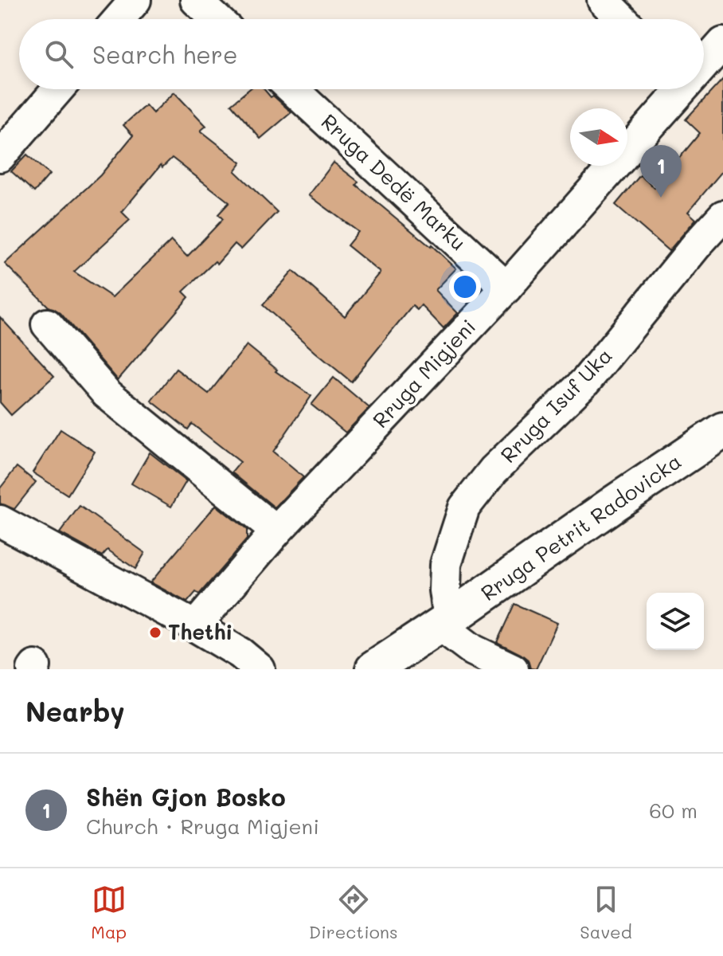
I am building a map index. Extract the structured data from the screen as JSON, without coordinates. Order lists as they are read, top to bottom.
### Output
{
  "streets": {
    "main road": ["Rruga Petrit Radovicka"],
    "street": ["Rruga Dedë Marku", "Rruga Migjeni", "Rruga Isuf Uka"]
  },
  "crossings": [
    ["Rruga Dedë Marku", "Rruga Migjeni"],
    ["Rruga Isuf Uka", "Rruga Petrit Radovicka"]
  ],
  "places": ["Thethi"],
  "north": "right",
  "page": {
    "search": "Search here",
    "pins": "1",
    "heading": "Nearby",
    "list": [
      {
        "mark": "1",
        "name": "Shën Gjon Bosko",
        "note": "Church · Rruga Migjeni",
        "value": "60 m"
      }
    ],
    "nav": ["Map", "Directions", "Saved"]
  }
}
